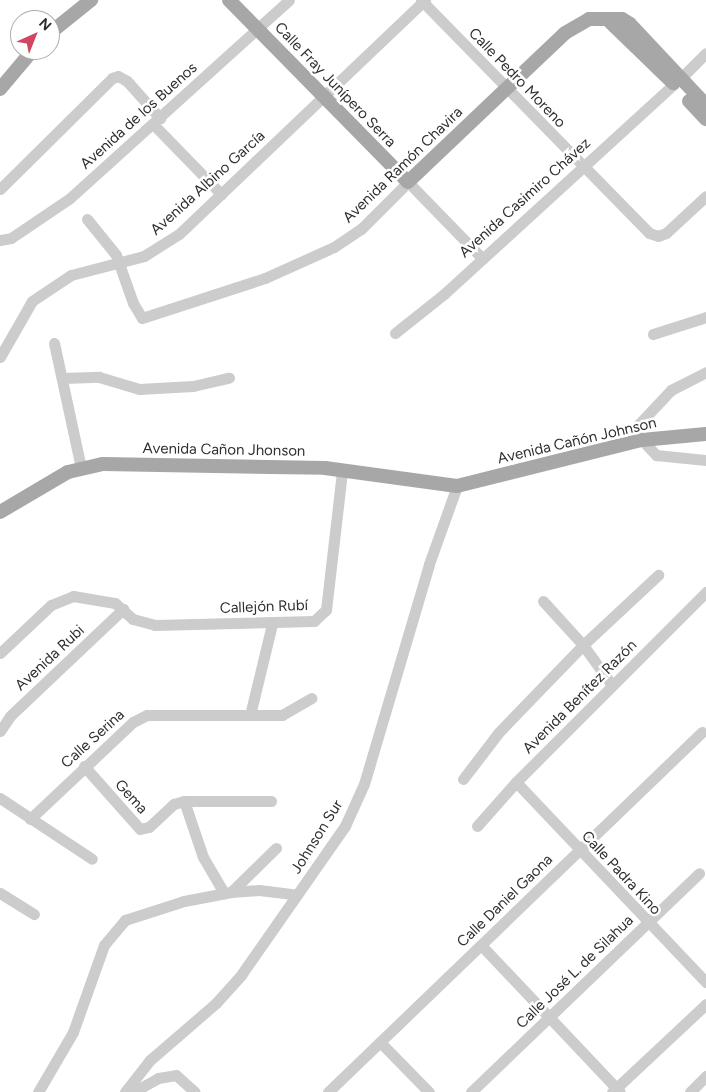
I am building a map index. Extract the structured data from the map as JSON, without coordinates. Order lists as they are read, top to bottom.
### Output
{
  "streets": {
    "main road": [
      "Calle Fray Junípero Serra",
      "Avenida Ramón Chavira",
      "Avenida Cañón Johnson",
      "Avenida Cañon Jhonson"
    ],
    "street": [
      "Calle Pedro Moreno",
      "Avenida de los Buenos",
      "Avenida Albino García",
      "Avenida Casimiro Chávez",
      "Callejón Rubí",
      "Avenida Rubi",
      "Avenida Benítez Razón",
      "Calle Serina",
      "Gema",
      "Johnson Sur",
      "Calle Padra Kino",
      "Calle Daniel Gaona",
      "Calle José L. de Silahua"
    ]
  },
  "crossings": [
    ["Calle Pedro Moreno", "Avenida Ramón Chavira"],
    ["Calle Pedro Moreno", "Avenida Albino García"],
    ["Calle Pedro Moreno", "Avenida Casimiro Chávez"],
    ["Calle Fray Junípero Serra", "Avenida de los Buenos"],
    ["Calle Fray Junípero Serra", "Avenida Ramón Chavira"],
    ["Calle Fray Junípero Serra", "Avenida Albino García"],
    ["Calle Fray Junípero Serra", "Avenida Casimiro Chávez"],
    ["Avenida Ramón Chavira", "Avenida Albino García"],
    ["Avenida Ramón Chavira", "Avenida Casimiro Chávez"],
    ["Avenida Cañón Johnson", "Avenida Cañon Jhonson"],
    ["Avenida Cañón Johnson", "Johnson Sur"],
    ["Avenida Cañon Jhonson", "Callejón Rubí"],
    ["Avenida Cañon Jhonson", "Johnson Sur"],
    ["Callejón Rubí", "Avenida Rubi"],
    ["Avenida Benítez Razón", "Calle Padra Kino"],
    ["Calle Serina", "Gema"],
    ["Calle Padra Kino", "Calle Daniel Gaona"],
    ["Calle Padra Kino", "Calle José L. de Silahua"]
  ],
  "north": "top right"
}
